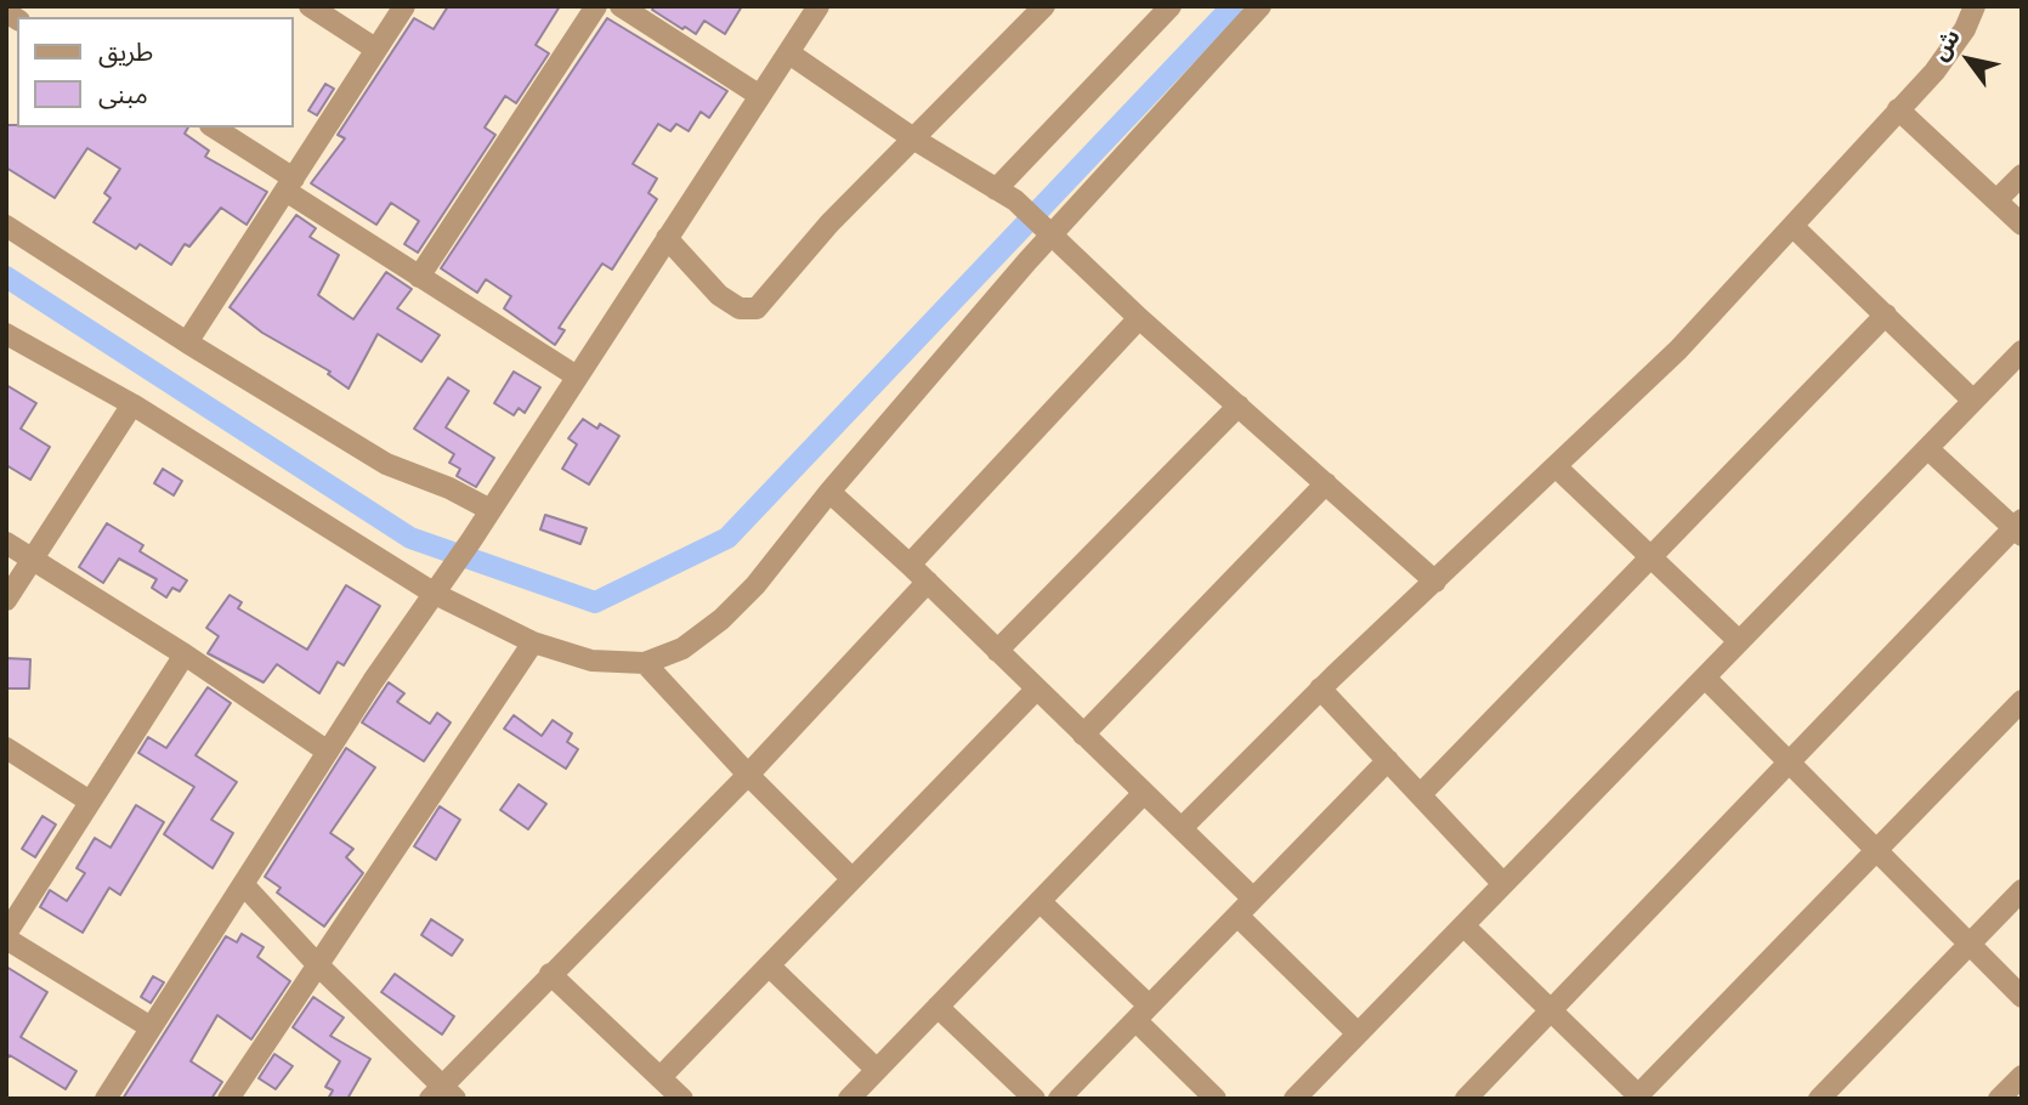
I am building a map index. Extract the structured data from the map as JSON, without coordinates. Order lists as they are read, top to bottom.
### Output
{
  "legend": ["طريق", "مبنى"],
  "north": "top left"
}
